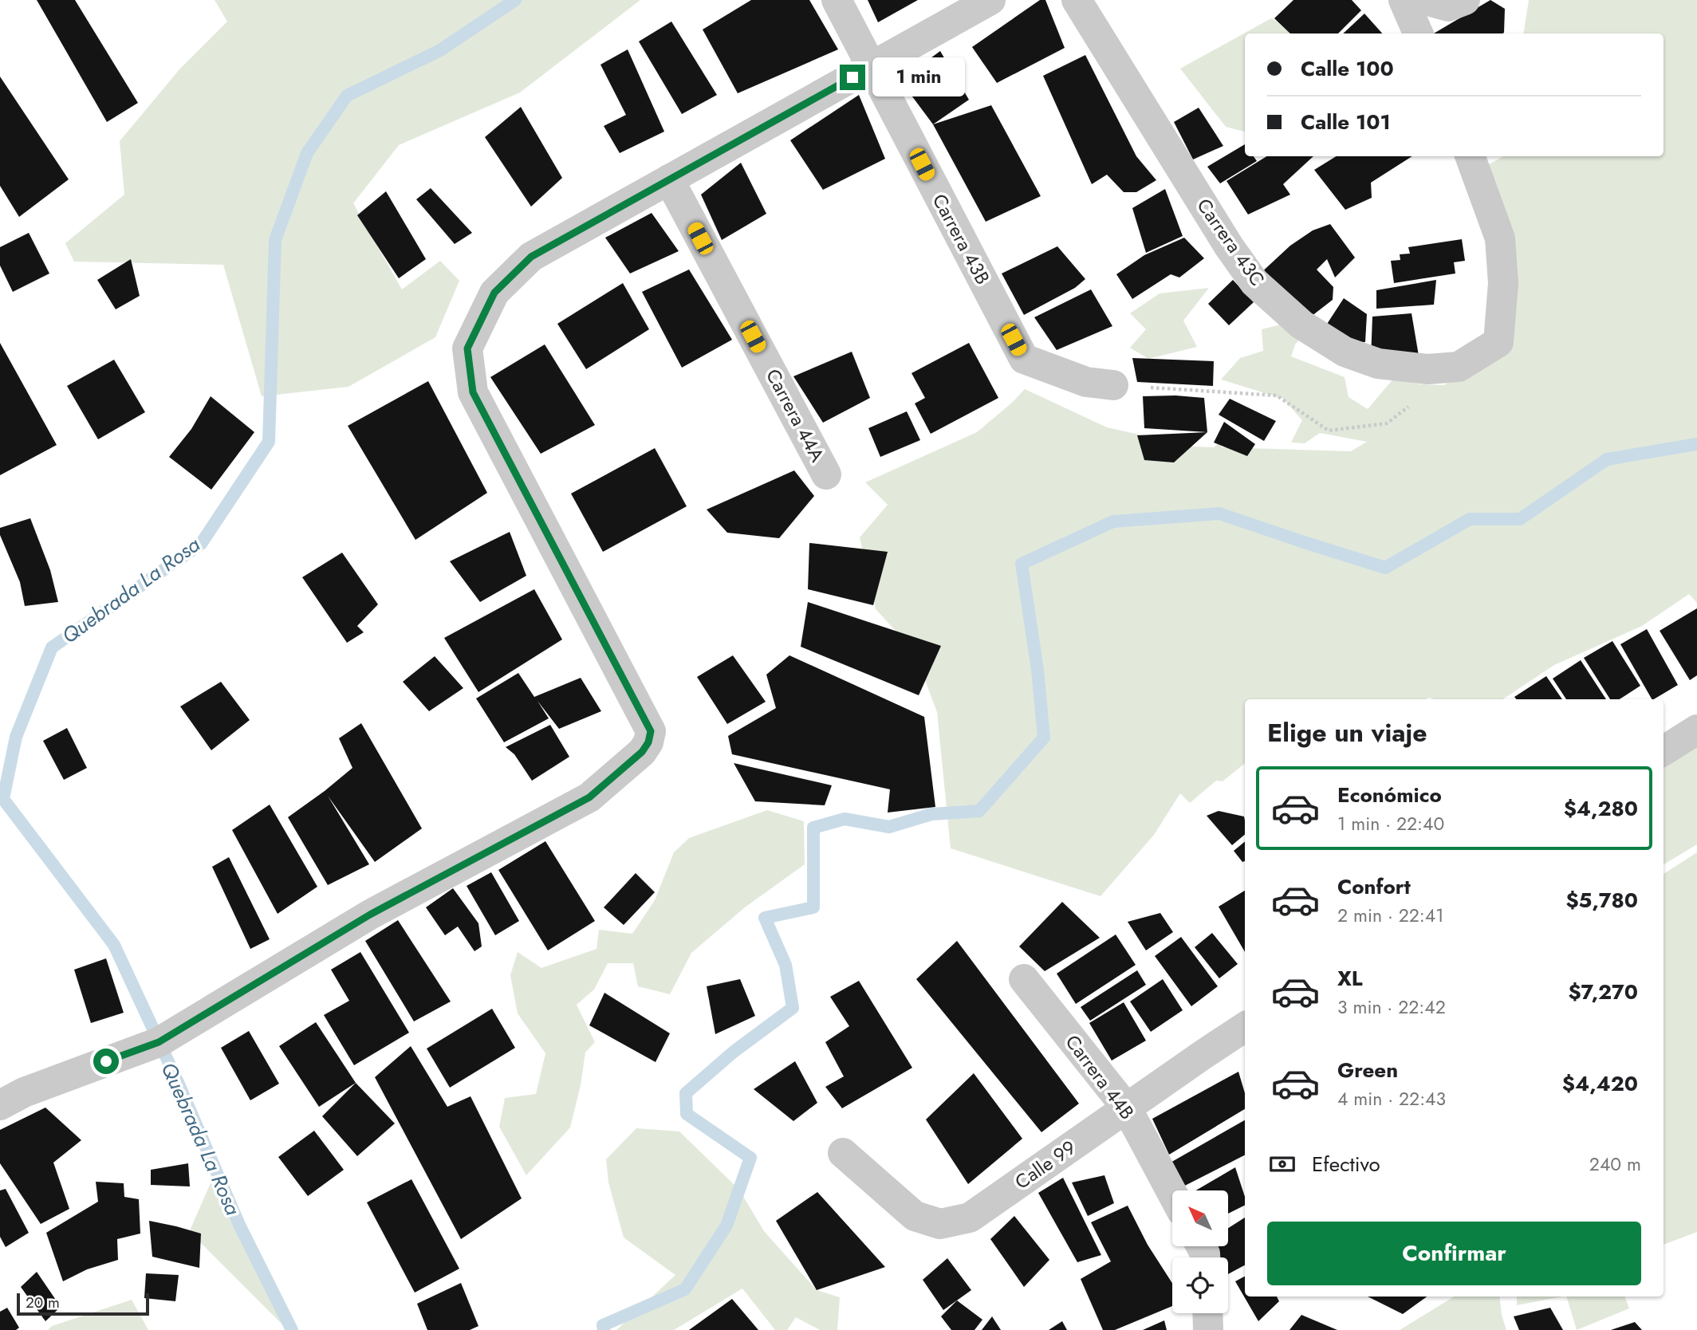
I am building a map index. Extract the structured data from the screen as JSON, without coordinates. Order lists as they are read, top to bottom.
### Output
{
  "streets": {
    "street": [
      "Carrera 43B",
      "Carrera 43C",
      "Carrera 44A",
      "Carrera 44B",
      "Calle 99"
    ]
  },
  "crossings": [
    ["Carrera 44B", "Calle 99"]
  ],
  "water": ["Quebrada La Rosa"],
  "scale_bar": "20 m",
  "north": "top left",
  "page": {
    "banner": ["Calle 100", "Calle 101"],
    "bubble": "1 min",
    "heading": "Elige un viaje",
    "list": [
      {
        "name": "Económico",
        "note": "1 min · 22:40",
        "value": "$4,280"
      },
      {
        "name": "Confort",
        "note": "2 min · 22:41",
        "value": "$5,780"
      },
      {
        "name": "XL",
        "note": "3 min · 22:42",
        "value": "$7,270"
      },
      {
        "name": "Green",
        "note": "4 min · 22:43",
        "value": "$4,420"
      }
    ],
    "pay": ["Efectivo", "240 m"],
    "buttons": "Confirmar",
    "scale": "20 m"
  }
}
